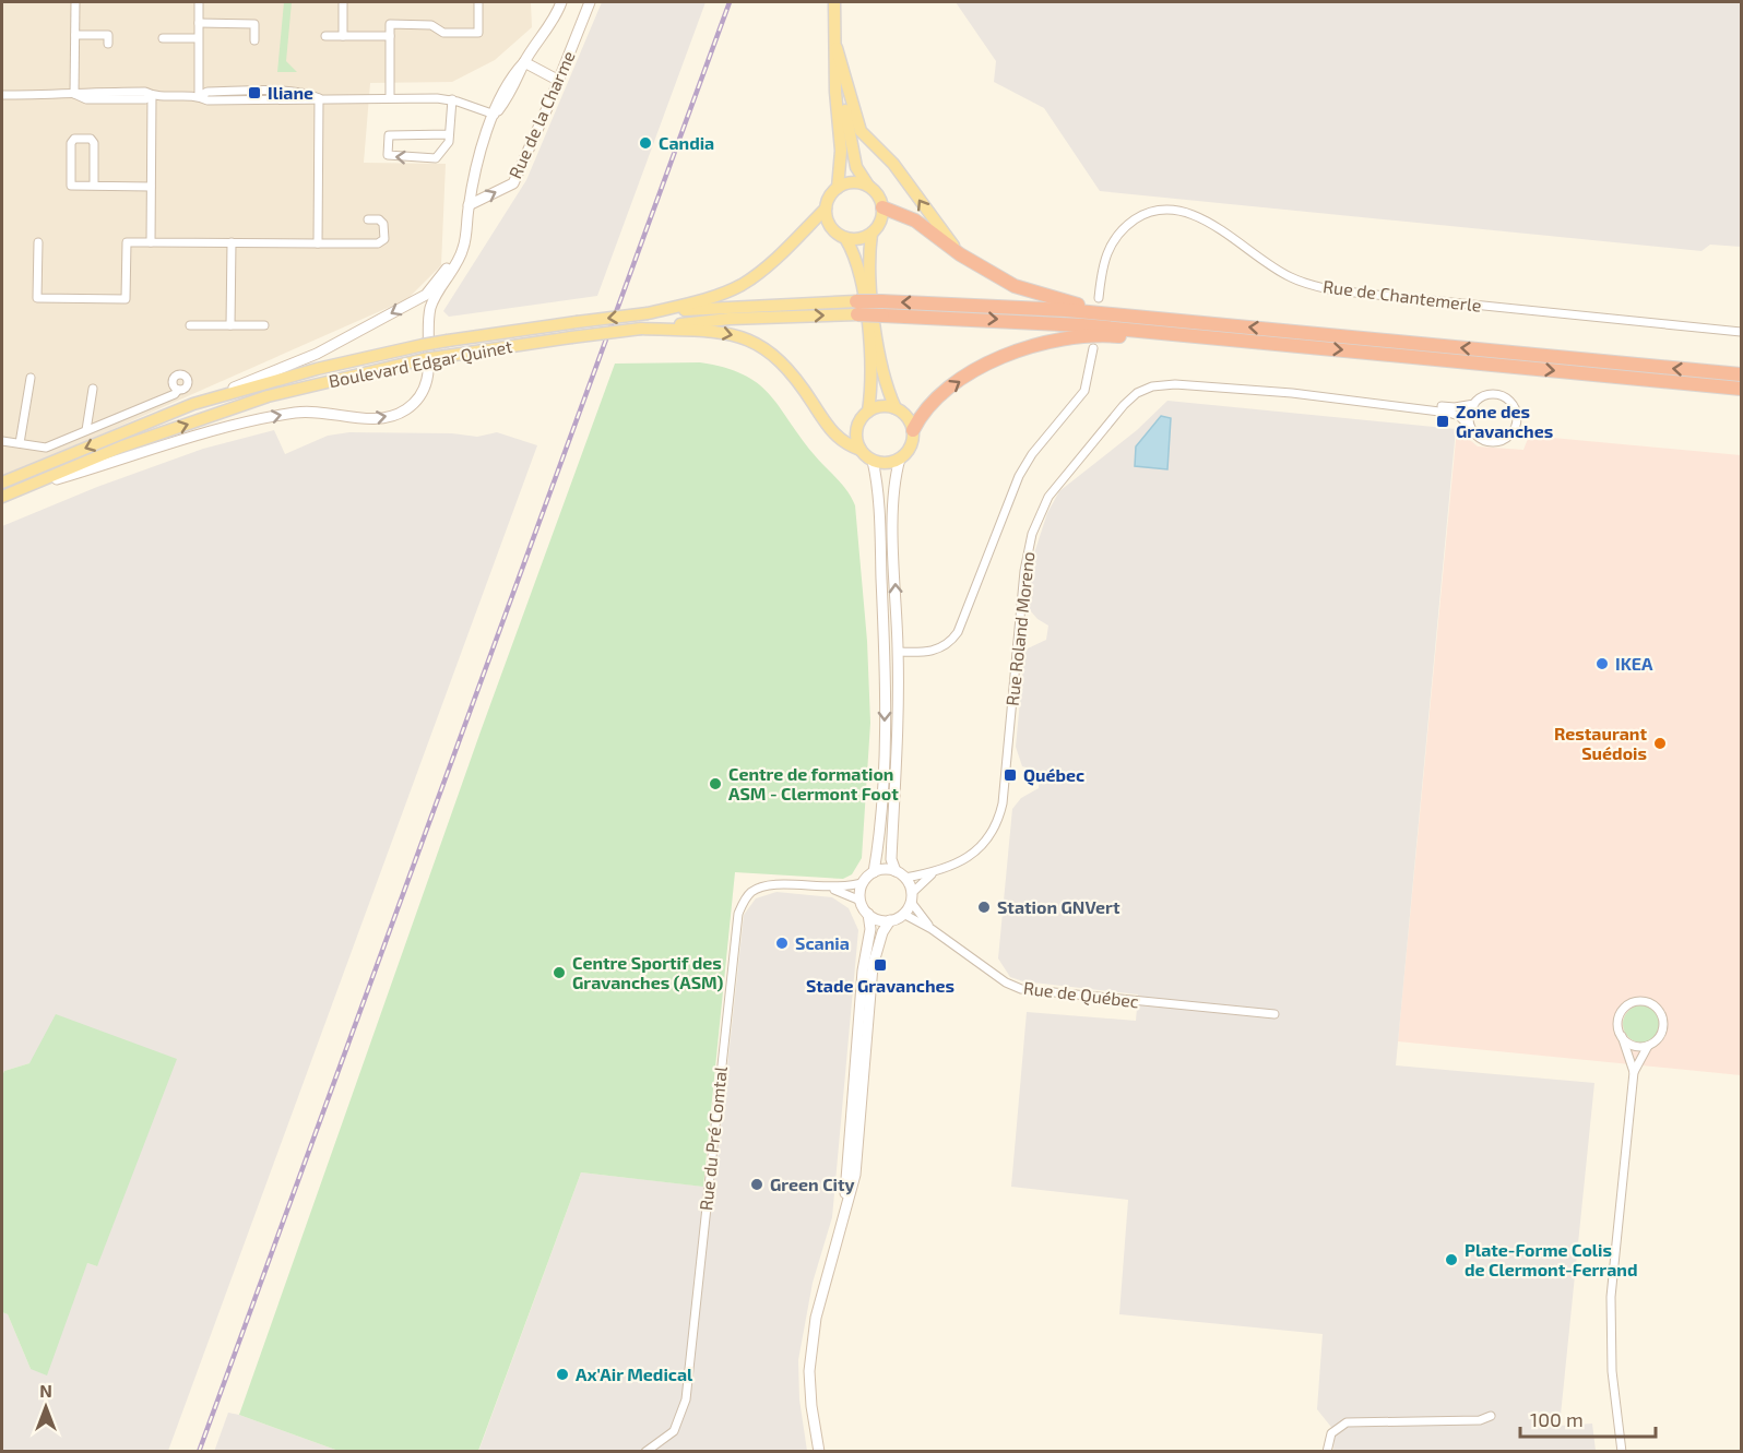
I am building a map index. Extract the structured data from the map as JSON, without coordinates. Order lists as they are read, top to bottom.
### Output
{
  "streets": {
    "main road": ["Rue de la Charme", "Boulevard Edgar Quinet"],
    "street": [
      "Rue de Chantemerle",
      "Rue Roland Moreno",
      "Rue de Québec",
      "Rue du Pré Comtal"
    ]
  },
  "crossings": [
    ["Rue de Québec", "Rue du Pré Comtal"]
  ],
  "places": {
    "transit": [
      "Iliane",
      "Zone des Gravanches",
      "Québec",
      "Stade Gravanches"
    ],
    "other": [
      "Candia",
      "IKEA",
      "Restaurant Suédois",
      "Centre de formation ASM - Clermont Foot",
      "Station GNVert",
      "Scania",
      "Centre Sportif des Gravanches (ASM)",
      "Green City",
      "Plate-Forme Colis de Clermont-Ferrand",
      "Ax'Air Medical"
    ]
  },
  "scale_bar": "100 m",
  "north": "top"
}
